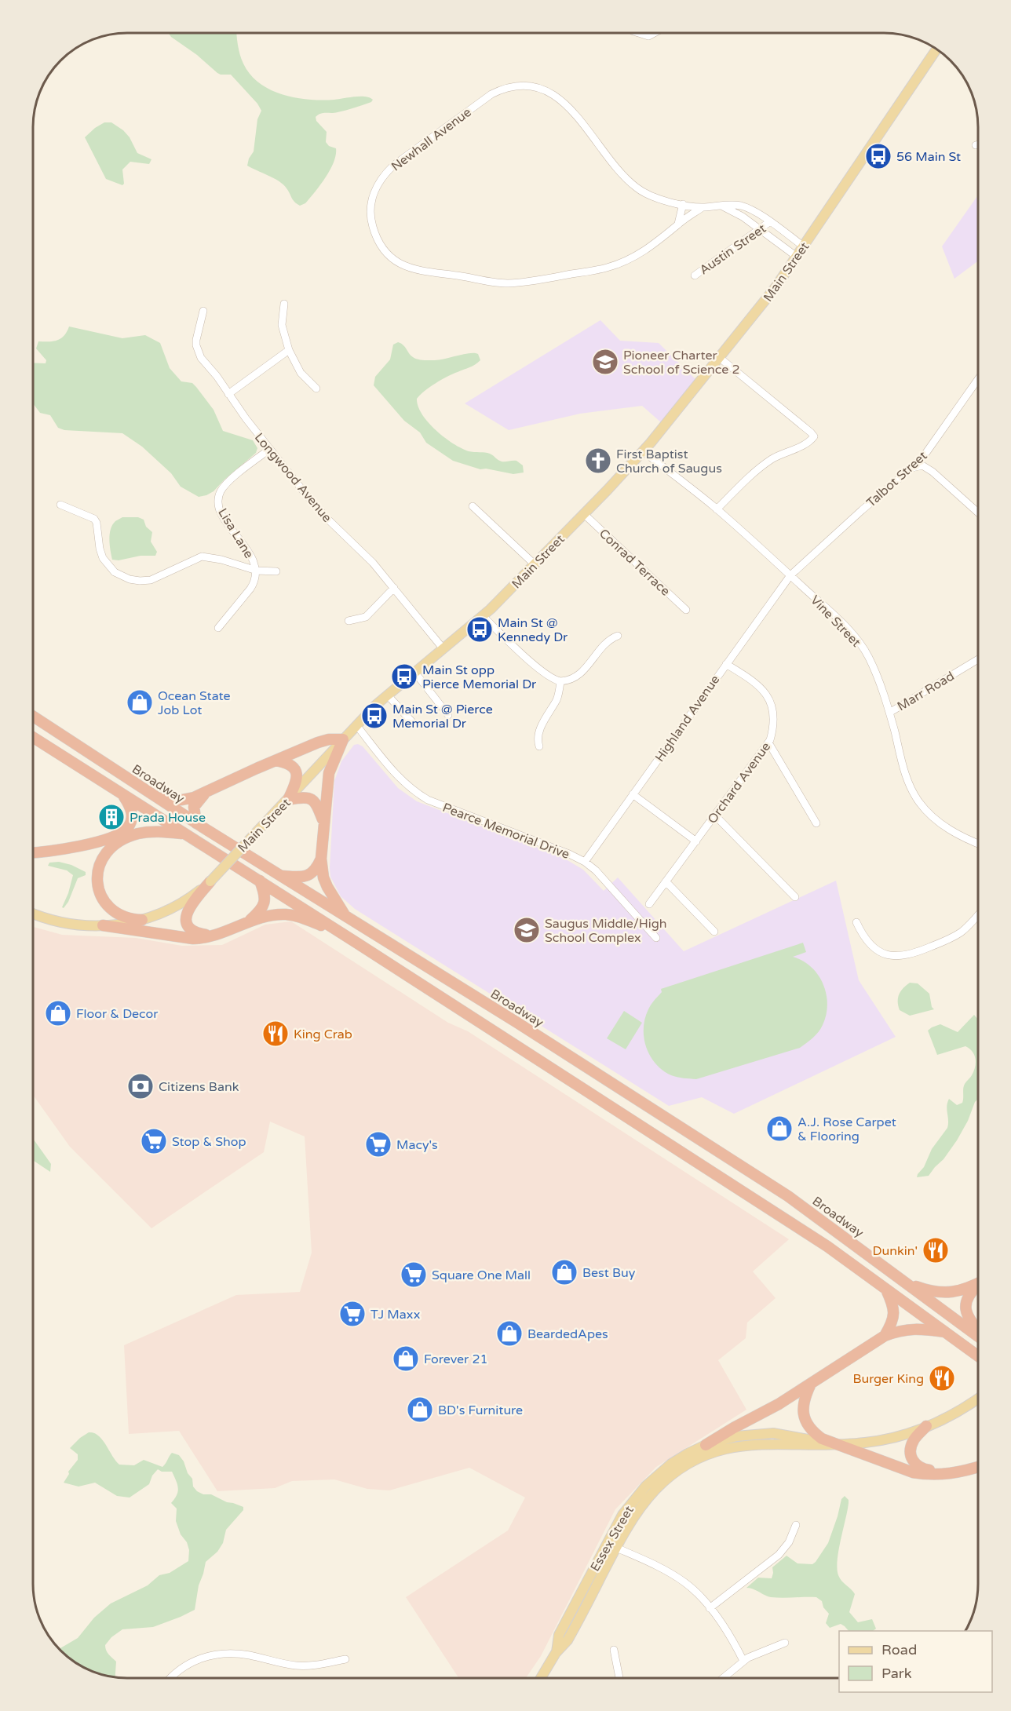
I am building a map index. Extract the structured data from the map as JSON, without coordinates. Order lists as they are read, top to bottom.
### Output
{
  "streets": {
    "highway": ["Broadway"],
    "main road": ["Main Street", "Essex Street"],
    "street": [
      "Newhall Avenue",
      "Austin Street",
      "Longwood Avenue",
      "Talbot Street",
      "Lisa Lane",
      "Conrad Terrace",
      "Vine Street",
      "Marr Road",
      "Highland Avenue",
      "Orchard Avenue",
      "Pearce Memorial Drive"
    ]
  },
  "crossings": [
    ["Newhall Avenue", "Austin Street"],
    ["Newhall Avenue", "Main Street"],
    ["Main Street", "Longwood Avenue"],
    ["Main Street", "Conrad Terrace"],
    ["Main Street", "Vine Street"],
    ["Main Street", "Pearce Memorial Drive"],
    ["Longwood Avenue", "Lisa Lane"],
    ["Talbot Street", "Vine Street"],
    ["Talbot Street", "Highland Avenue"],
    ["Vine Street", "Marr Road"],
    ["Vine Street", "Highland Avenue"],
    ["Highland Avenue", "Orchard Avenue"],
    ["Highland Avenue", "Pearce Memorial Drive"]
  ],
  "places": {
    "bus stop": [
      "56 Main St",
      "Main St @ Kennedy Dr",
      "Main St opp Pierce Memorial Dr",
      "Main St @ Pierce Memorial Dr"
    ],
    "school or university": ["Pioneer Charter School of Science 2", "Saugus Middle/High School Complex"],
    "church": ["First Baptist Church of Saugus"],
    "shop": [
      "Ocean State Job Lot",
      "Floor & Decor",
      "A.J. Rose Carpet & Flooring",
      "Best Buy",
      "BeardedApes",
      "Forever 21",
      "BD's Furniture"
    ],
    "building": ["Prada House"],
    "restaurant": ["King Crab", "Dunkin'", "Burger King"],
    "bank": ["Citizens Bank"],
    "supermarket": [
      "Stop & Shop",
      "Macy's",
      "Square One Mall",
      "TJ Maxx"
    ]
  },
  "legend": ["Road", "Park"]
}
